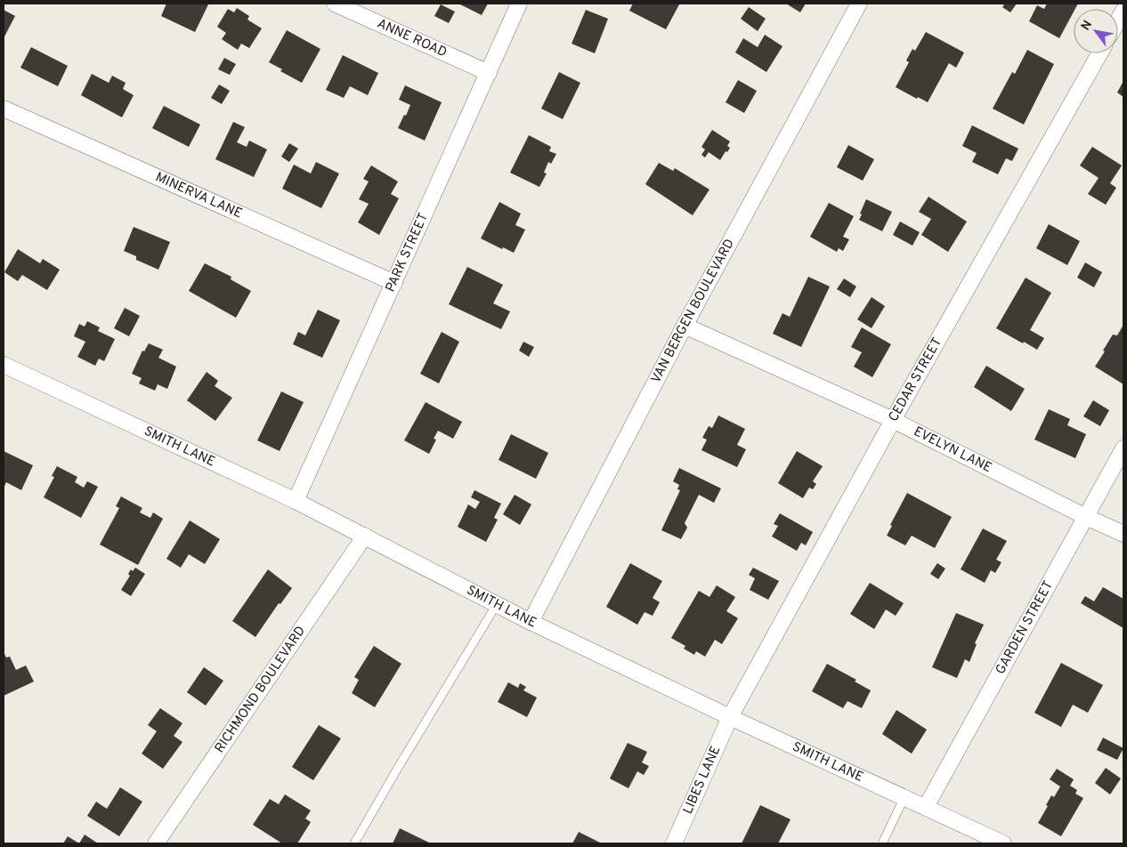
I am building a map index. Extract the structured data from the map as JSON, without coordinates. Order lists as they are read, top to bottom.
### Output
{
  "streets": {
    "street": [
      "ANNE ROAD",
      "MINERVA LANE",
      "PARK STREET",
      "VAN BERGEN BOULEVARD",
      "CEDAR STREET",
      "SMITH LANE",
      "EVELYN LANE",
      "GARDEN STREET",
      "RICHMOND BOULEVARD",
      "LIBES LANE"
    ]
  },
  "crossings": [
    ["ANNE ROAD", "PARK STREET"],
    ["MINERVA LANE", "PARK STREET"],
    ["PARK STREET", "SMITH LANE"],
    ["VAN BERGEN BOULEVARD", "SMITH LANE"],
    ["VAN BERGEN BOULEVARD", "EVELYN LANE"],
    ["CEDAR STREET", "SMITH LANE"],
    ["CEDAR STREET", "EVELYN LANE"],
    ["CEDAR STREET", "LIBES LANE"],
    ["SMITH LANE", "GARDEN STREET"],
    ["SMITH LANE", "RICHMOND BOULEVARD"],
    ["SMITH LANE", "LIBES LANE"],
    ["EVELYN LANE", "GARDEN STREET"]
  ],
  "north": "top left"
}
